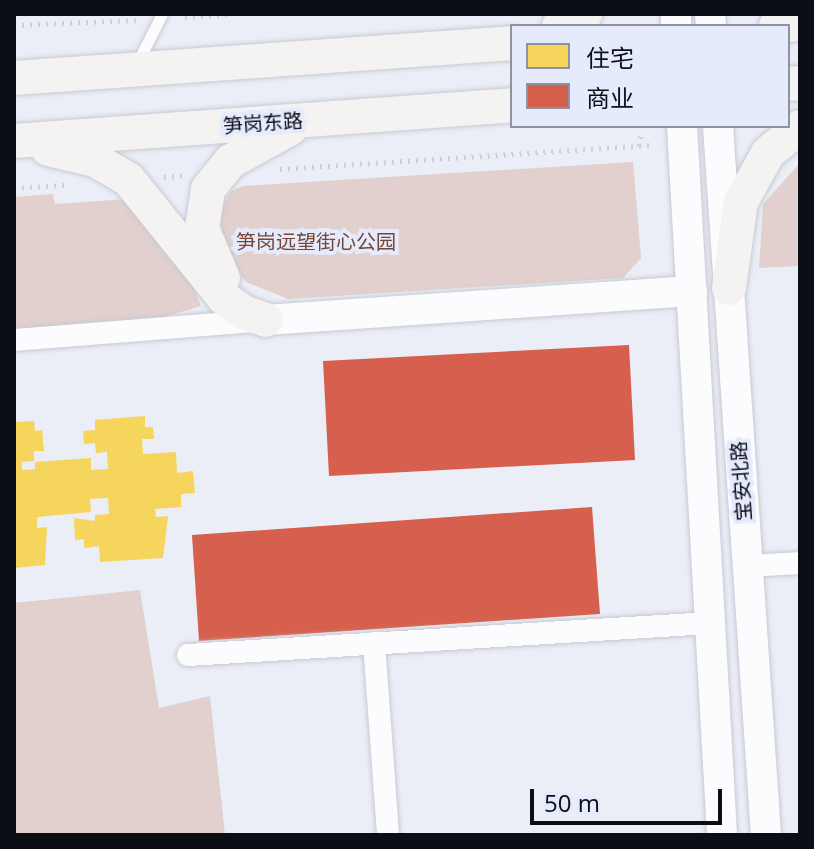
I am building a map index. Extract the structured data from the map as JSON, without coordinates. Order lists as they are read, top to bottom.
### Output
{
  "streets": {
    "main road": ["笋岗东路"],
    "street": ["宝安北路"]
  },
  "parks": ["笋岗远望街心公园"],
  "legend": ["住宅", "商业"],
  "scale_bar": "50 m"
}
